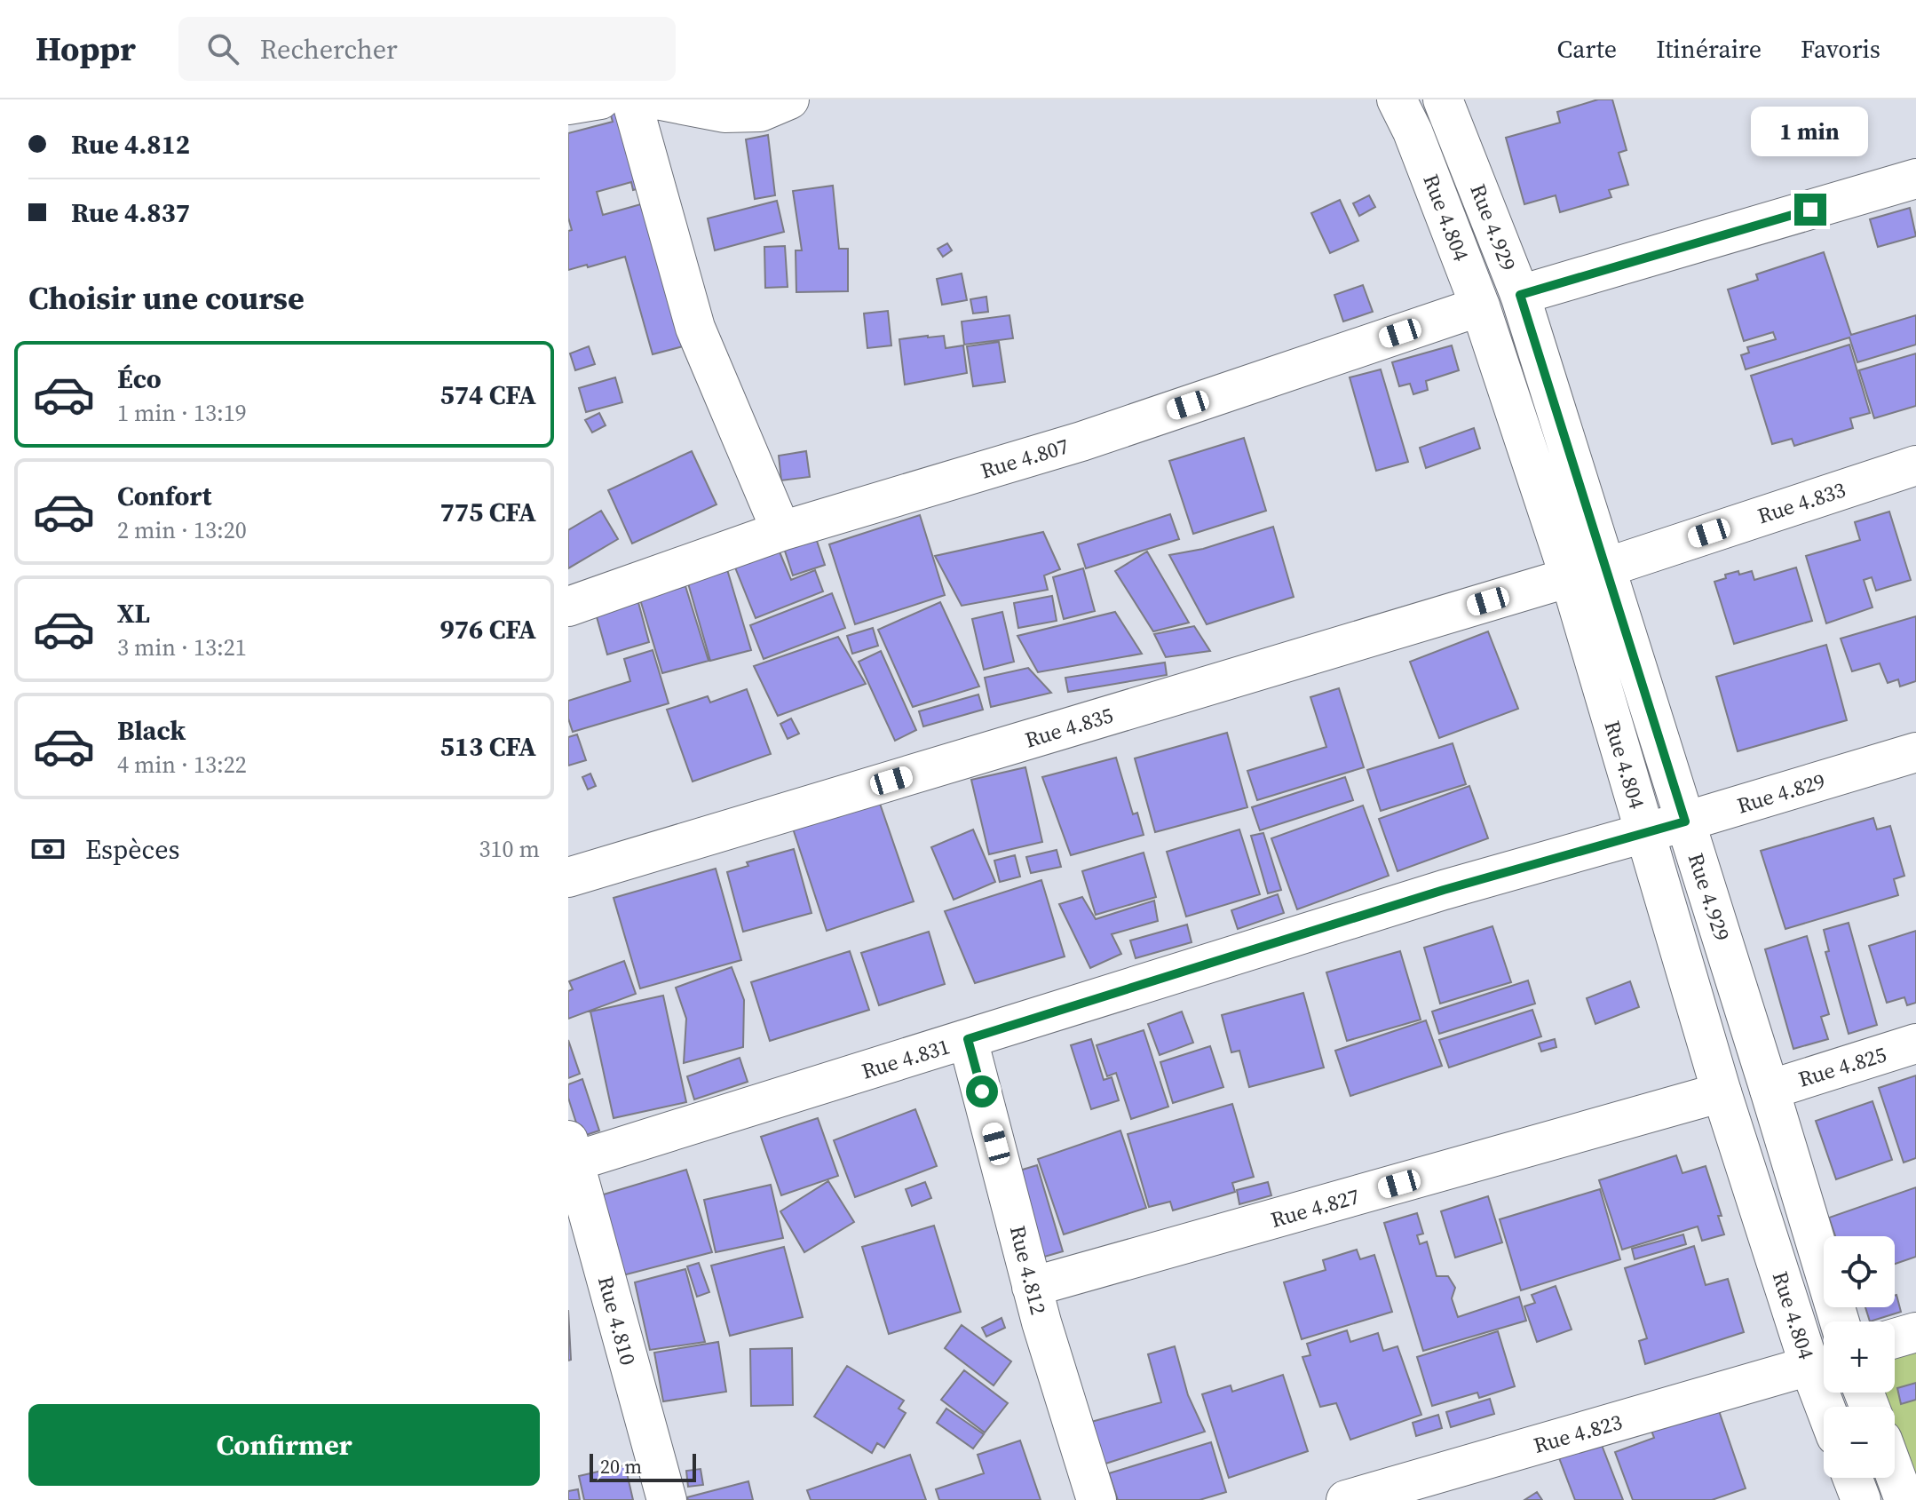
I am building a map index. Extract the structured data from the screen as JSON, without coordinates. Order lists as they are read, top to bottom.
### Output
{
  "streets": {
    "street": [
      "Rue 4.804",
      "Rue 4.929",
      "Rue 4.807",
      "Rue 4.833",
      "Rue 4.835",
      "Rue 4.829",
      "Rue 4.831",
      "Rue 4.825",
      "Rue 4.827",
      "Rue 4.812",
      "Rue 4.810",
      "Rue 4.823"
    ]
  },
  "crossings": [
    ["Rue 4.804", "Rue 4.807"],
    ["Rue 4.804", "Rue 4.835"],
    ["Rue 4.804", "Rue 4.829"],
    ["Rue 4.804", "Rue 4.831"],
    ["Rue 4.804", "Rue 4.827"],
    ["Rue 4.804", "Rue 4.823"],
    ["Rue 4.929", "Rue 4.833"],
    ["Rue 4.929", "Rue 4.829"],
    ["Rue 4.929", "Rue 4.825"],
    ["Rue 4.829", "Rue 4.831"],
    ["Rue 4.831", "Rue 4.812"],
    ["Rue 4.831", "Rue 4.810"],
    ["Rue 4.827", "Rue 4.812"]
  ],
  "scale_bar": "20 m",
  "page": {
    "header": "Hoppr",
    "search": "Rechercher",
    "nav": ["Carte", "Itinéraire", "Favoris"],
    "banner": ["Rue 4.812", "Rue 4.837"],
    "bubble": "1 min",
    "heading": "Choisir une course",
    "list": [
      {
        "name": "Éco",
        "note": "1 min · 13:19",
        "value": "574 CFA"
      },
      {
        "name": "Confort",
        "note": "2 min · 13:20",
        "value": "775 CFA"
      },
      {
        "name": "XL",
        "note": "3 min · 13:21",
        "value": "976 CFA"
      },
      {
        "name": "Black",
        "note": "4 min · 13:22",
        "value": "513 CFA"
      }
    ],
    "pay": ["Espèces", "310 m"],
    "map_buttons": ["+", "−"],
    "buttons": "Confirmer",
    "scale": "20 m"
  }
}
